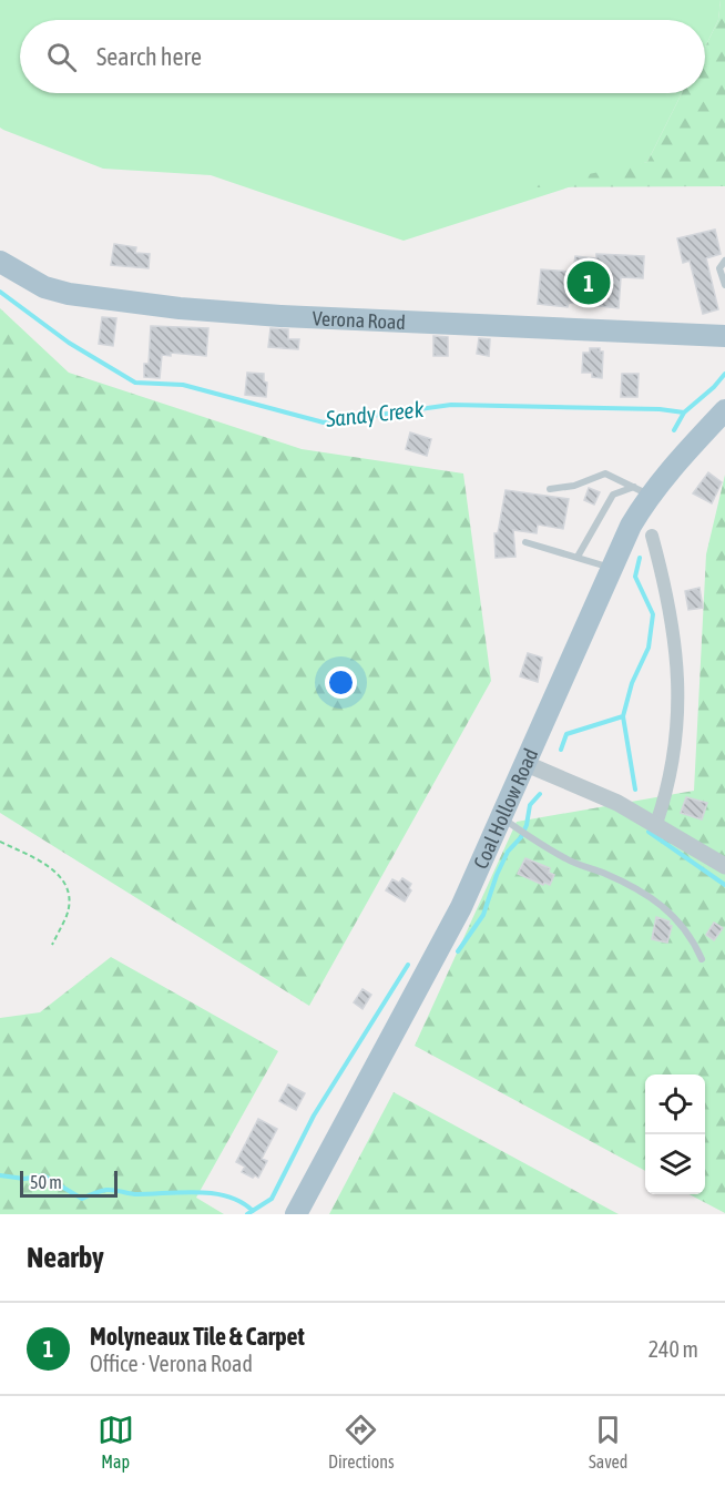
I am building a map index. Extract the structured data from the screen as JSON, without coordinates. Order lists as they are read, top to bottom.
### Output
{
  "streets": {
    "main road": ["Verona Road", "Coal Hollow Road"]
  },
  "water": ["Sandy Creek"],
  "scale_bar": "50 m",
  "page": {
    "search": "Search here",
    "pins": "1",
    "scale": "50 m",
    "heading": "Nearby",
    "list": [
      {
        "mark": "1",
        "name": "Molyneaux Tile & Carpet",
        "note": "Office · Verona Road",
        "value": "240 m"
      }
    ],
    "nav": ["Map", "Directions", "Saved"]
  }
}
